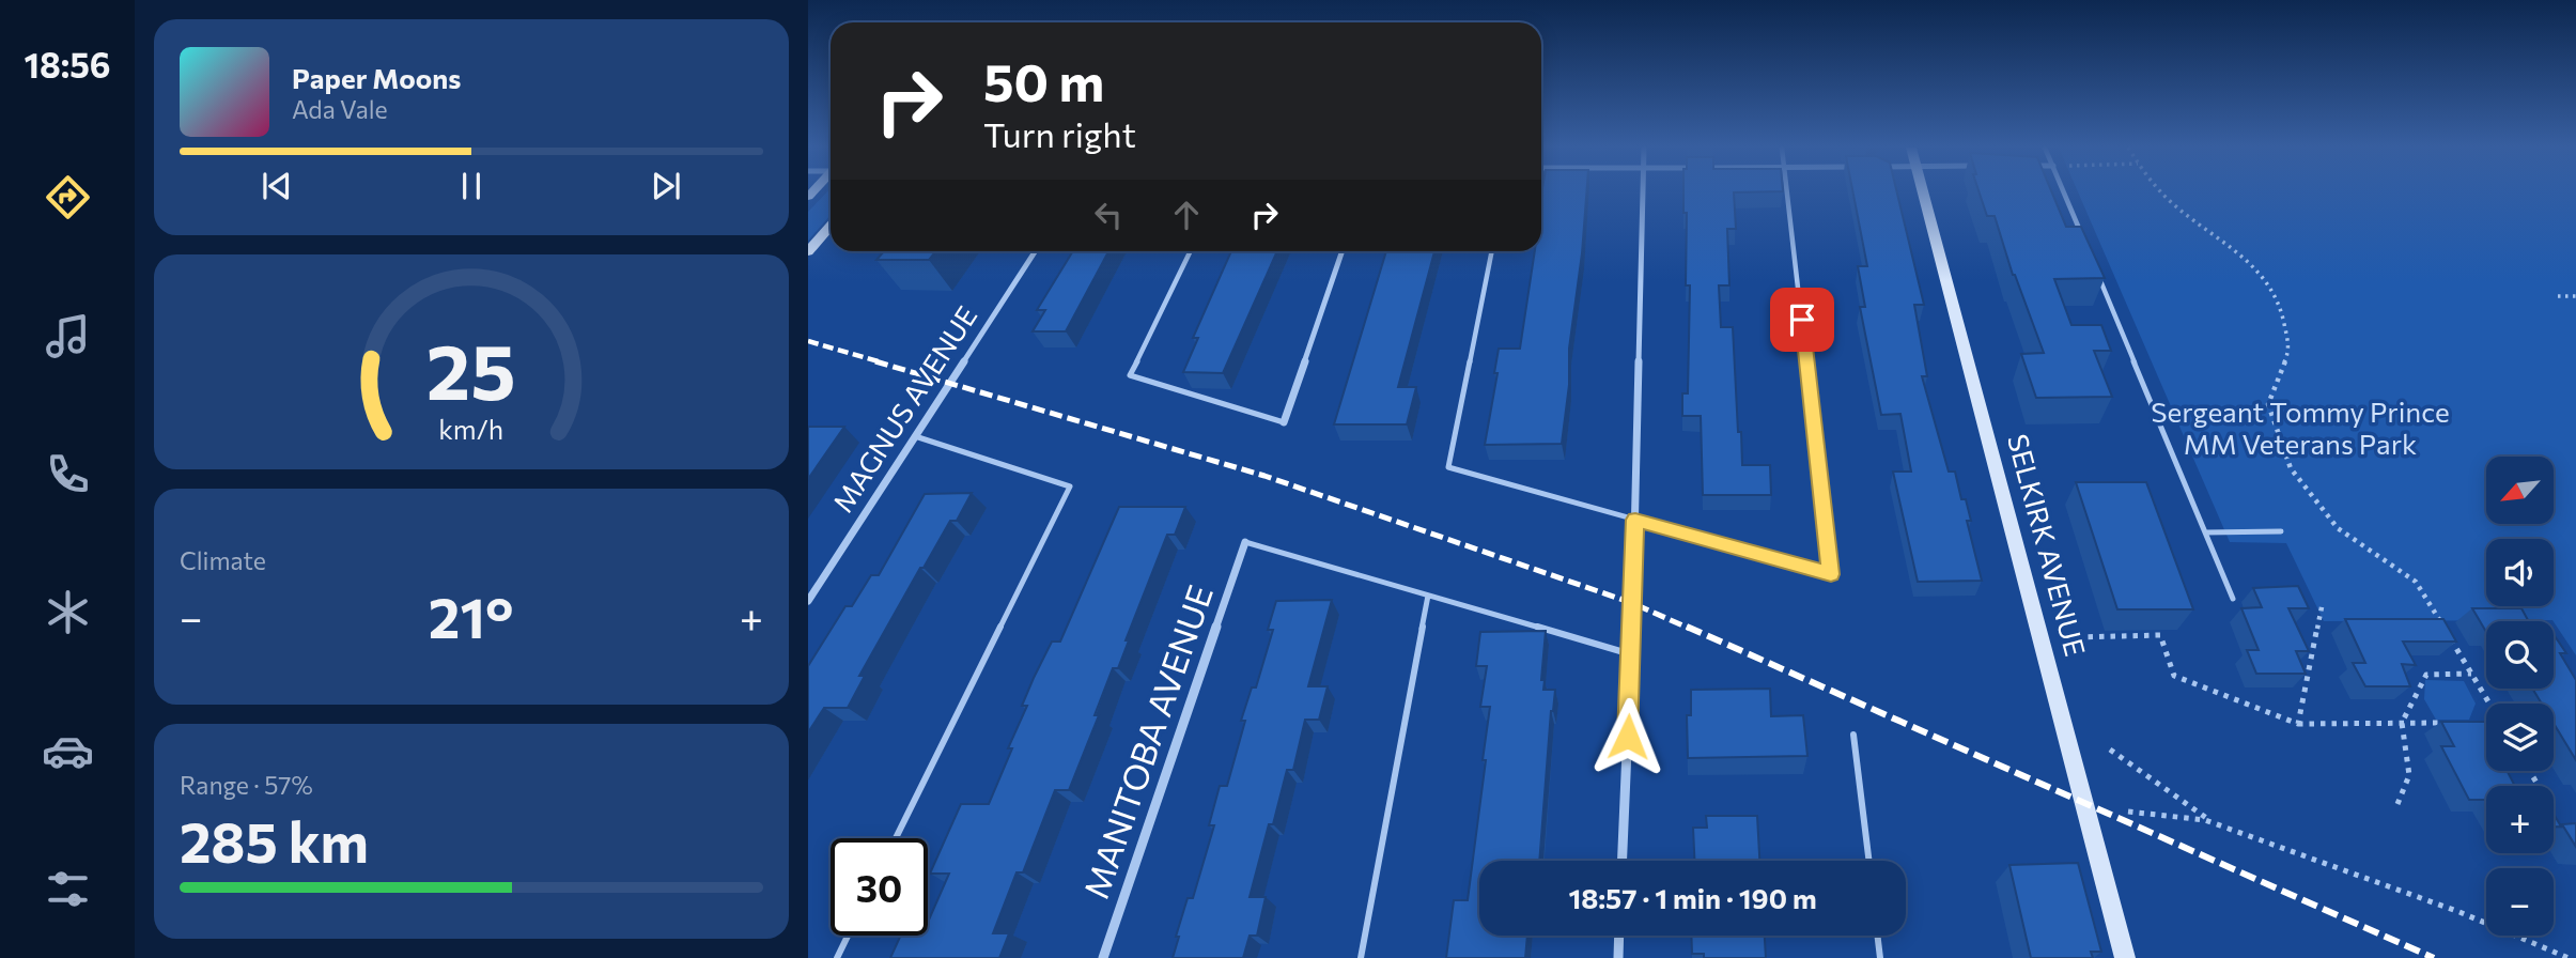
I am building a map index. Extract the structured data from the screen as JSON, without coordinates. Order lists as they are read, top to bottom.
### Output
{
  "streets": {
    "main road": ["SELKIRK AVENUE"],
    "street": ["MAGNUS AVENUE", "MANITOBA AVENUE"]
  },
  "parks": ["Sergeant Tommy Prince MM Veterans Park"],
  "north": "bottom left",
  "page": {
    "tabs": "18:56",
    "turn": ["50 m", "Turn right"],
    "song": ["Paper Moons", "Ada Vale"],
    "map_buttons": ["+", "−"],
    "tile": [
      "Climate",
      ["Range · 57%", "285 km"]
    ],
    "heat": ["−", "21°", "+"],
    "limit": "30",
    "trip": "18:57 · 1 min · 190 m",
    "gauge": ["25", "km/h"]
  }
}
